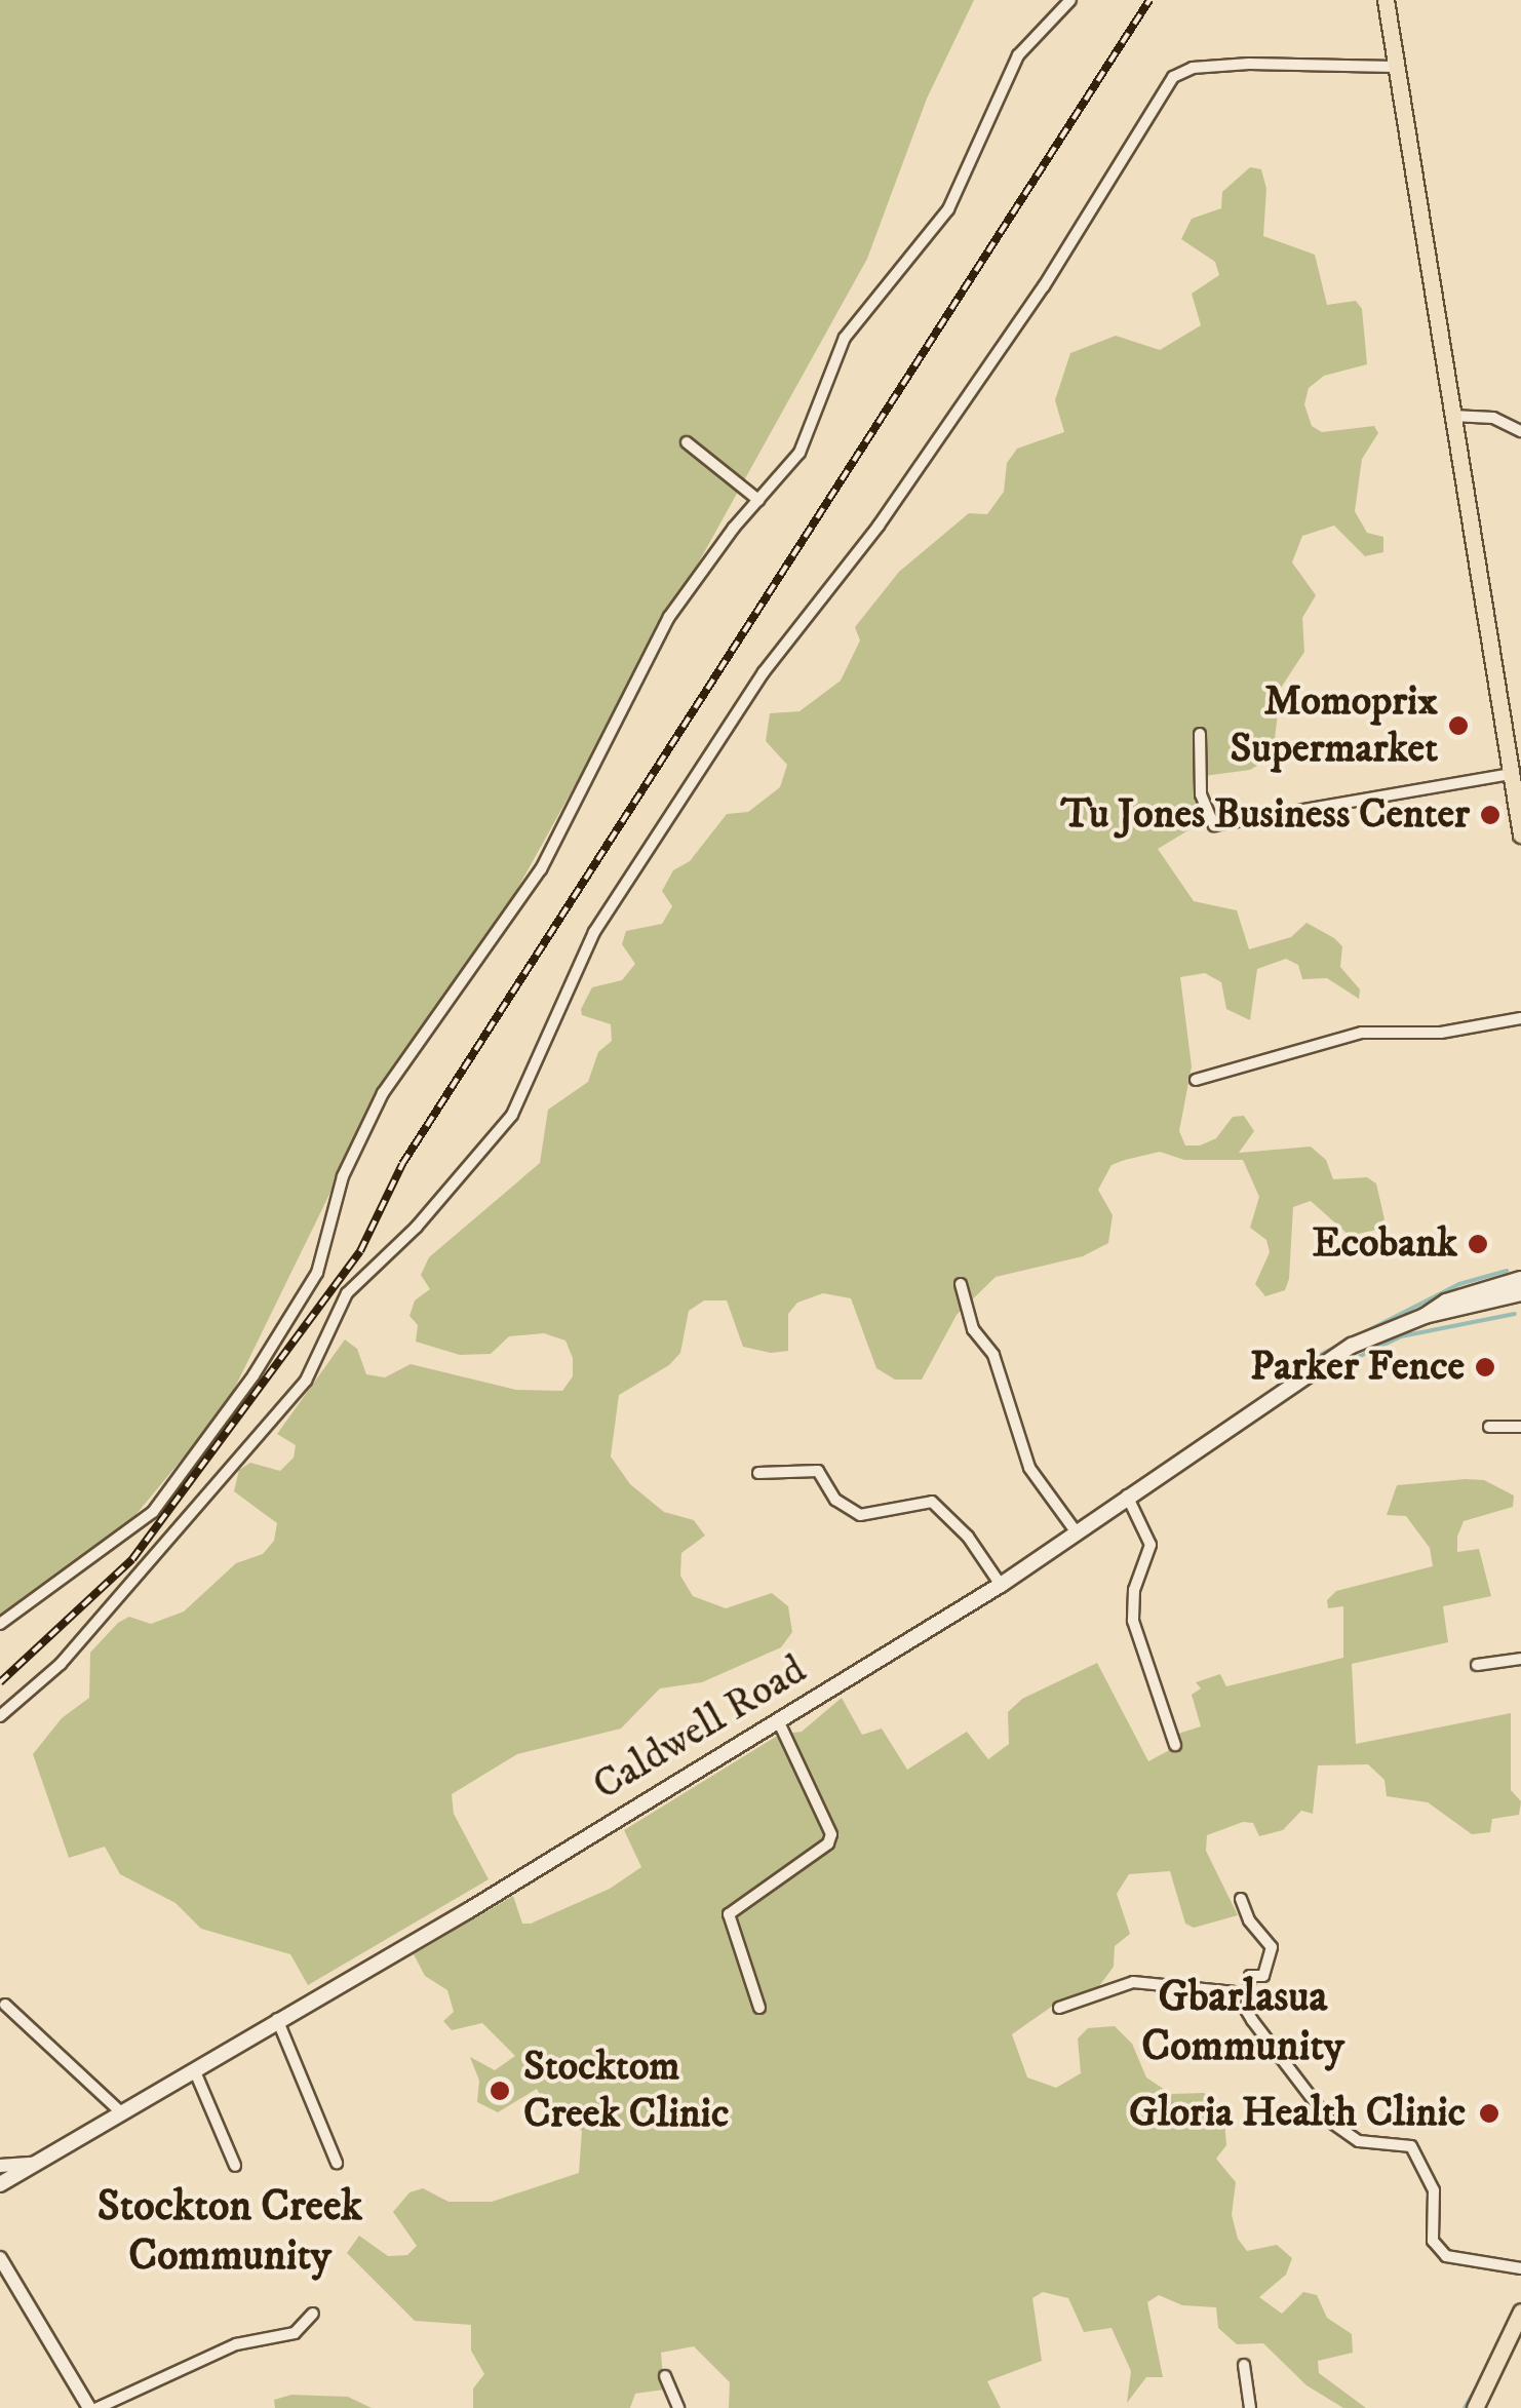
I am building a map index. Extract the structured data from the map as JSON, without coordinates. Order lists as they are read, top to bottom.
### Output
{
  "streets": {
    "main road": ["Caldwell Road"]
  },
  "districts": ["Gbarlasua Community", "Stockton Creek Community"],
  "places": [
    "Momoprix Supermarket",
    "Tu Jones Business Center",
    "Ecobank",
    "Parker Fence",
    "Stocktom Creek Clinic",
    "Gloria Health Clinic"
  ]
}
